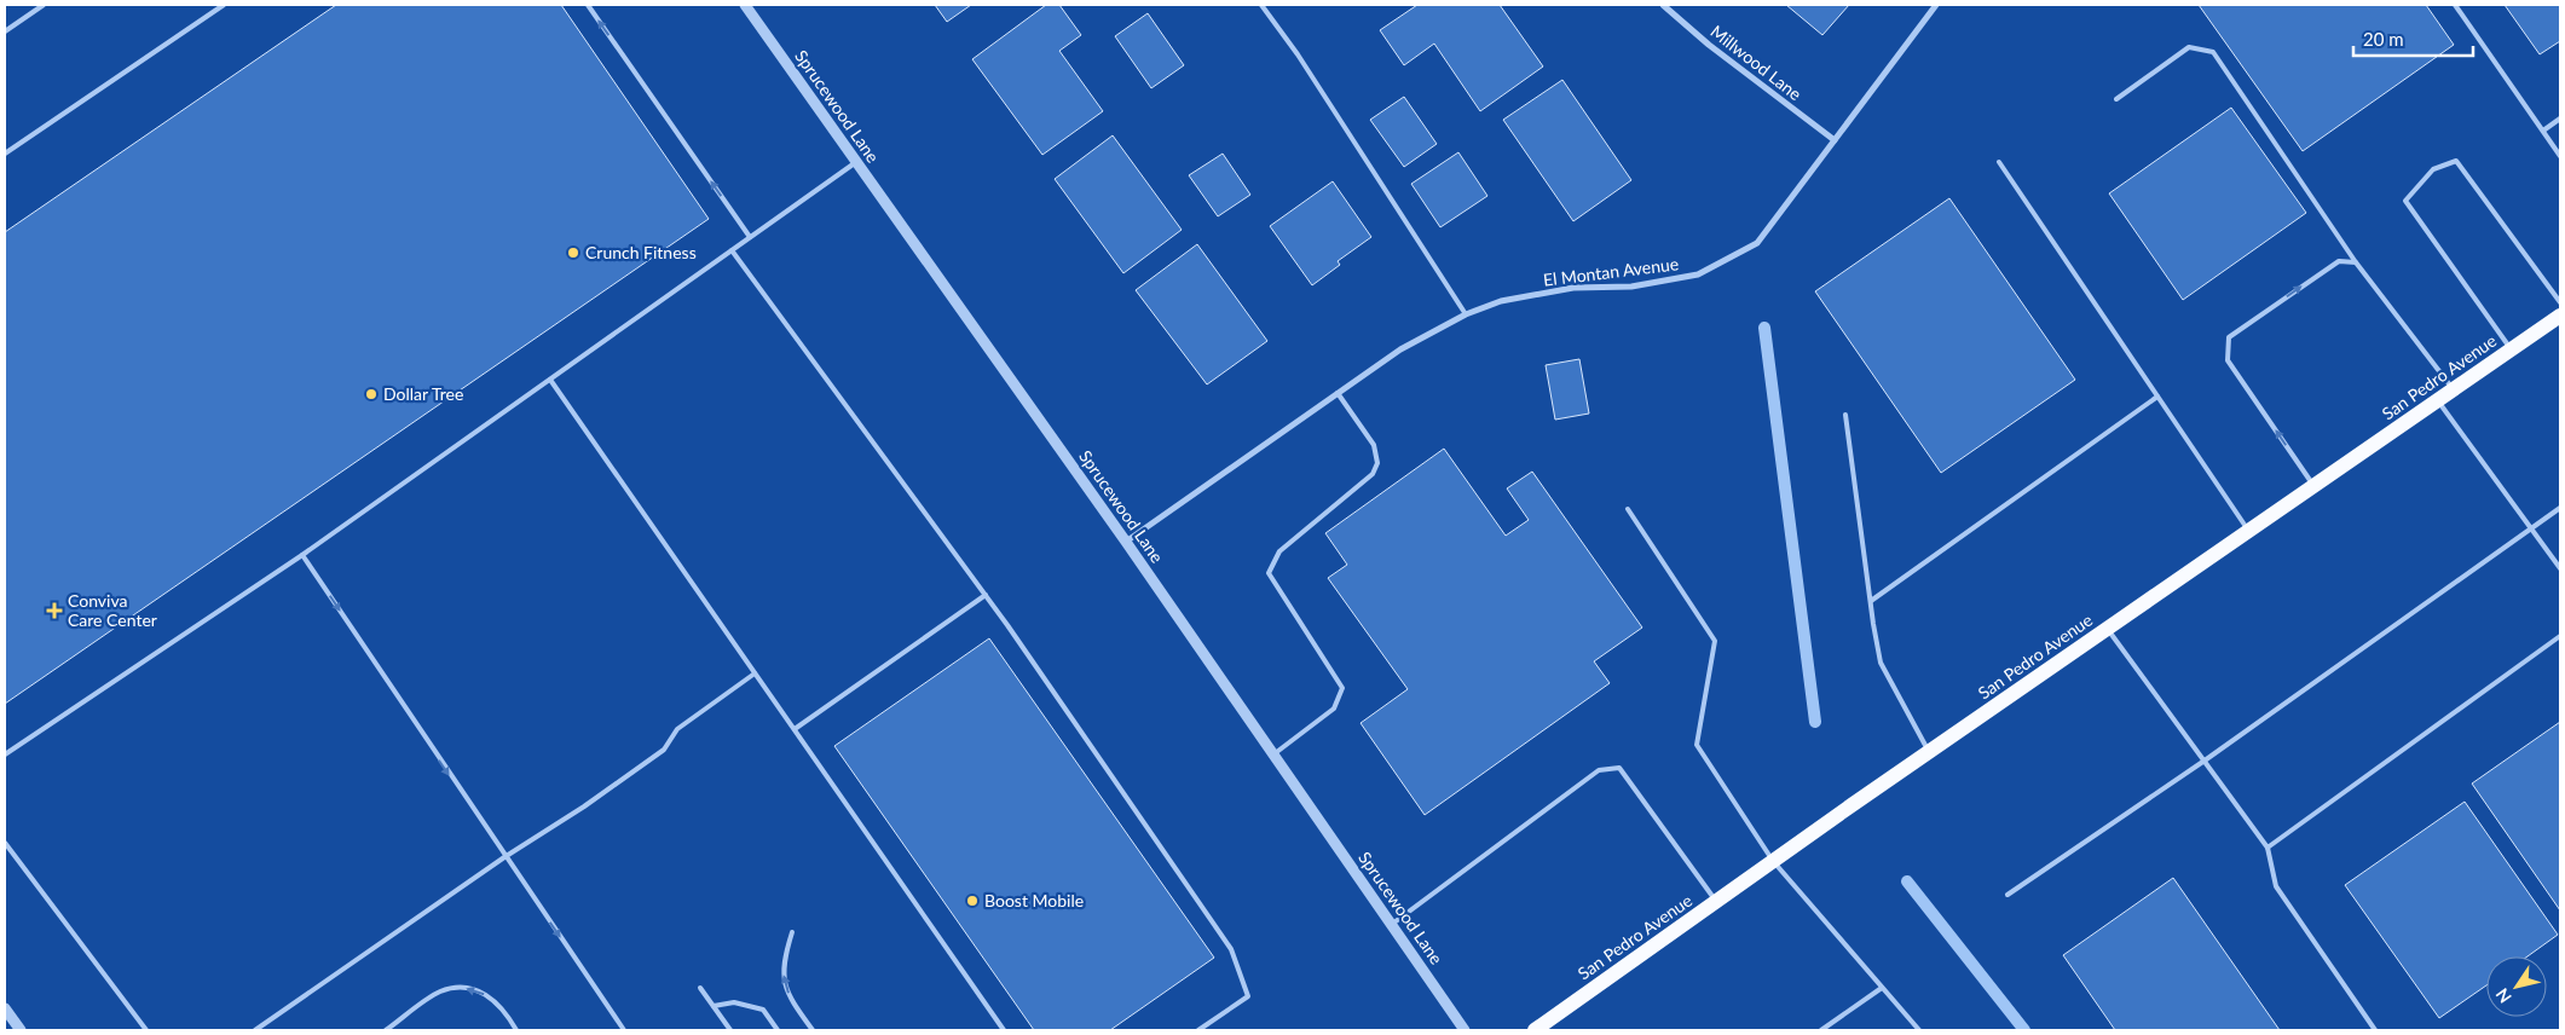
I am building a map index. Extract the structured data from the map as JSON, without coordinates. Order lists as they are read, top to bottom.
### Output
{
  "streets": {
    "main road": ["San Pedro Avenue"],
    "street": ["Millwood Lane", "Sprucewood Lane", "El Montan Avenue"]
  },
  "crossings": [
    ["Millwood Lane", "El Montan Avenue"],
    ["Sprucewood Lane", "El Montan Avenue"]
  ],
  "places": {
    "other": ["Crunch Fitness", "Dollar Tree", "Boost Mobile"],
    "health": ["Conviva Care Center"]
  },
  "scale_bar": "20 m",
  "north": "bottom left"
}
